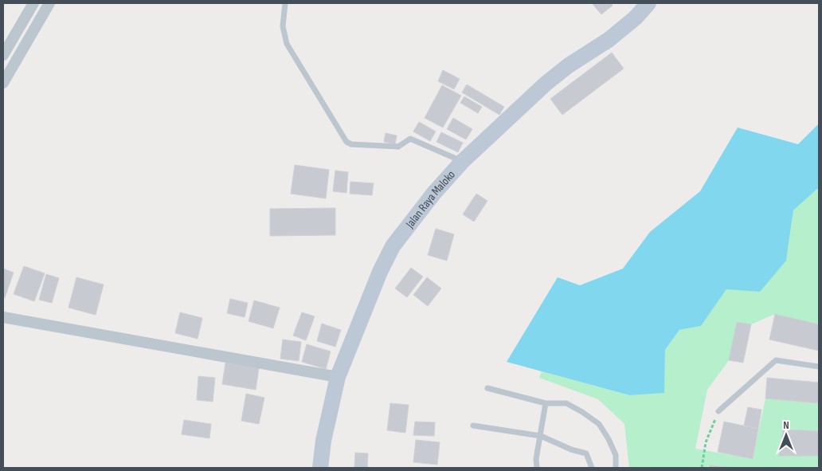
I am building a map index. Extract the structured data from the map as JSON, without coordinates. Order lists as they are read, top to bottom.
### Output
{
  "streets": {
    "street": ["Jalan Raya Maloko"]
  },
  "north": "top"
}
